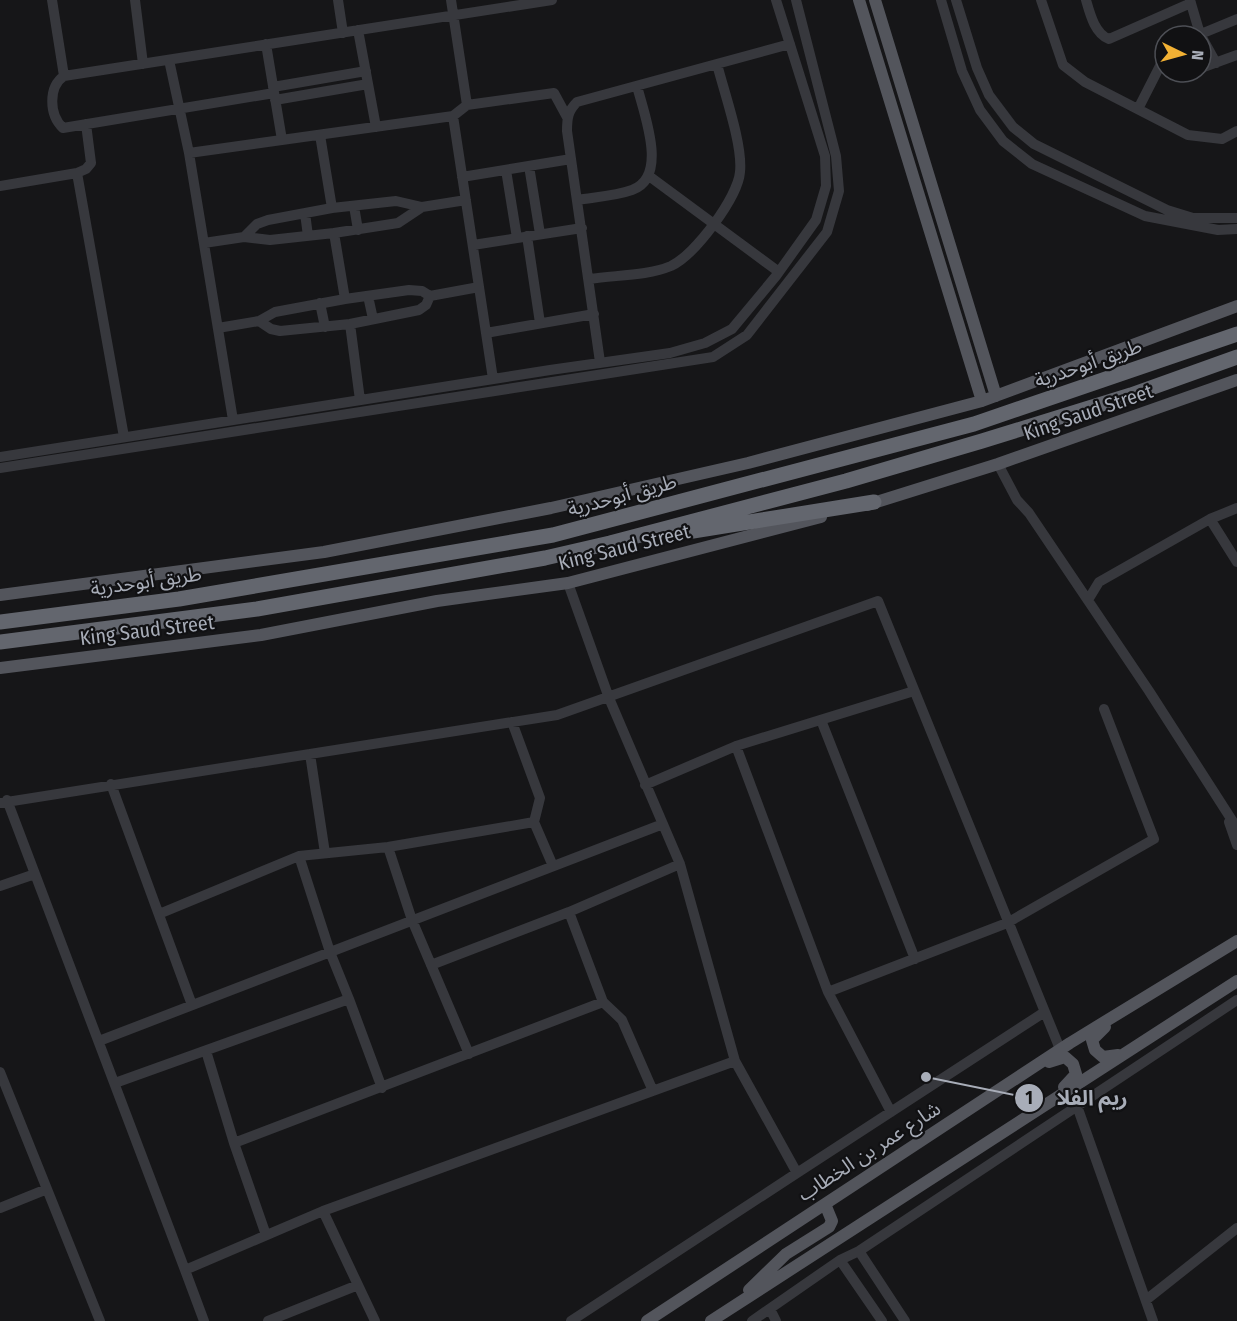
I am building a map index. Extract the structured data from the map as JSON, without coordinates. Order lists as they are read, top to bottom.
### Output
{
  "streets": {
    "highway": ["طريق أبوحدرية"],
    "main road": ["King Saud Street", "شارع عمر بن الخطاب"]
  },
  "places": ["ريم الفلا"],
  "north": "right"
}
